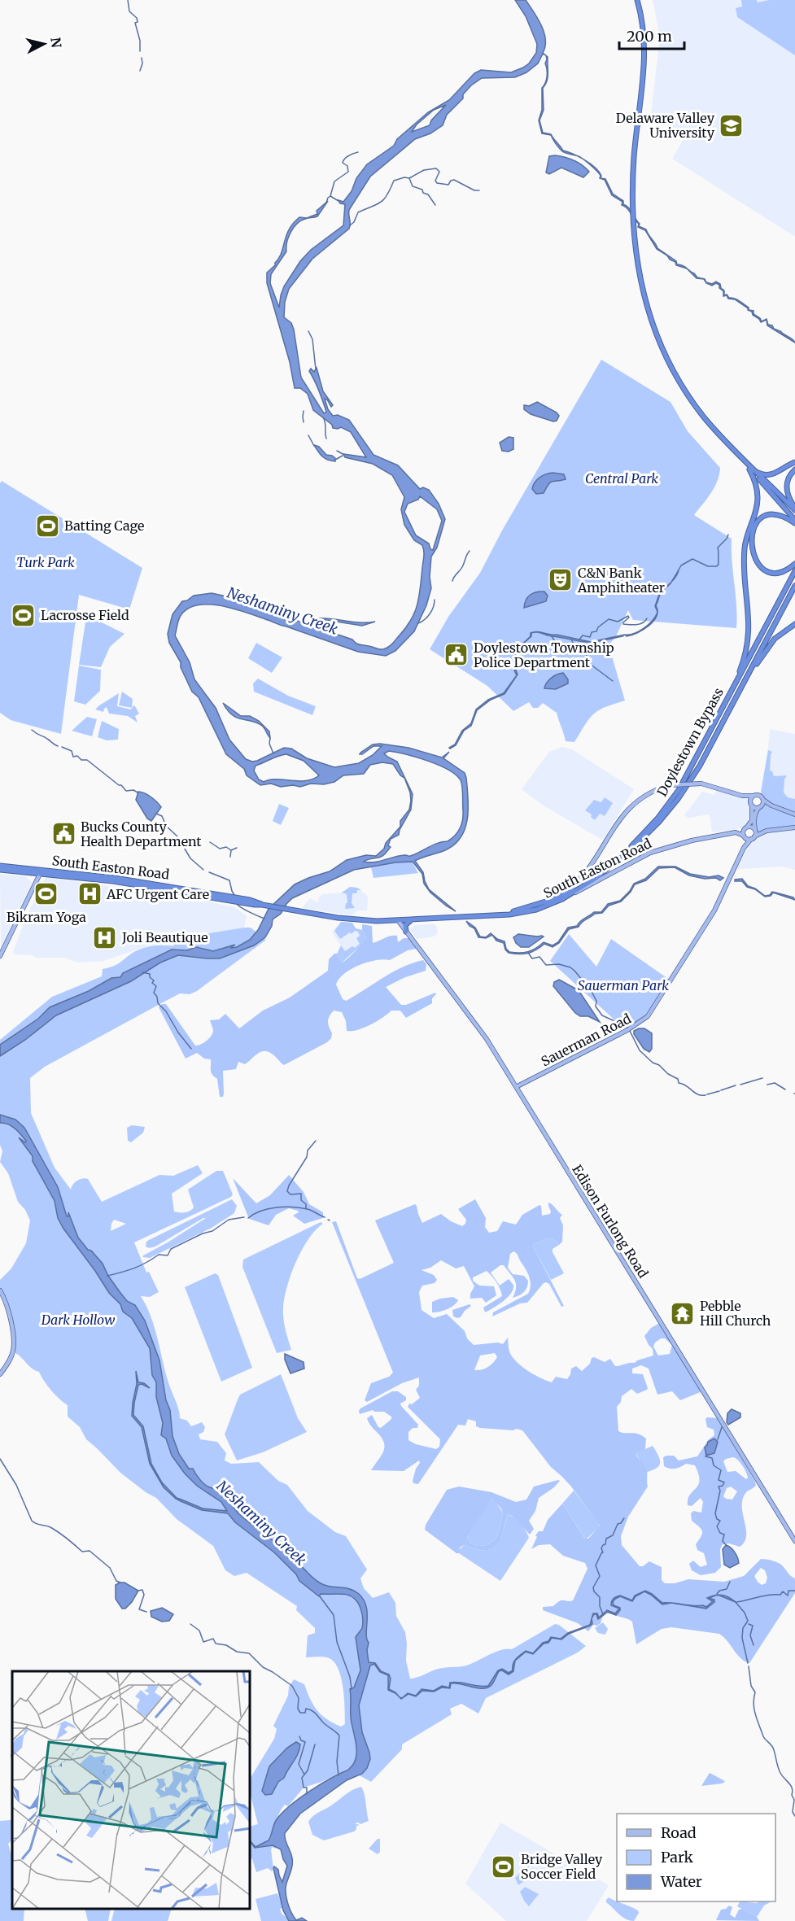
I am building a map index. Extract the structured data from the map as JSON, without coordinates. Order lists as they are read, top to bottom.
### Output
{
  "streets": {
    "highway": ["Doylestown Bypass", "South Easton Road"],
    "main road": ["Sauerman Road", "Edison Furlong Road"]
  },
  "crossings": [
    ["Doylestown Bypass", "South Easton Road"],
    ["South Easton Road", "Edison Furlong Road"],
    ["Sauerman Road", "Edison Furlong Road"]
  ],
  "water": ["Neshaminy Creek"],
  "parks": [
    "Central Park",
    "Turk Park",
    "Sauerman Park",
    "Dark Hollow"
  ],
  "places": {
    "school or university": ["Delaware Valley University"],
    "sports": [
      "Batting Cage",
      "Lacrosse Field",
      "Bikram Yoga",
      "Bridge Valley Soccer Field"
    ],
    "theatre": ["C&N Bank Amphitheater"],
    "public building": ["Doylestown Township Police Department", "Bucks County Health Department"],
    "hospital": ["AFC Urgent Care", "Joli Beautique"],
    "temple": ["Pebble Hill Church"]
  },
  "legend": ["Road", "Park", "Water"],
  "scale_bar": "200 m",
  "north": "right"
}
